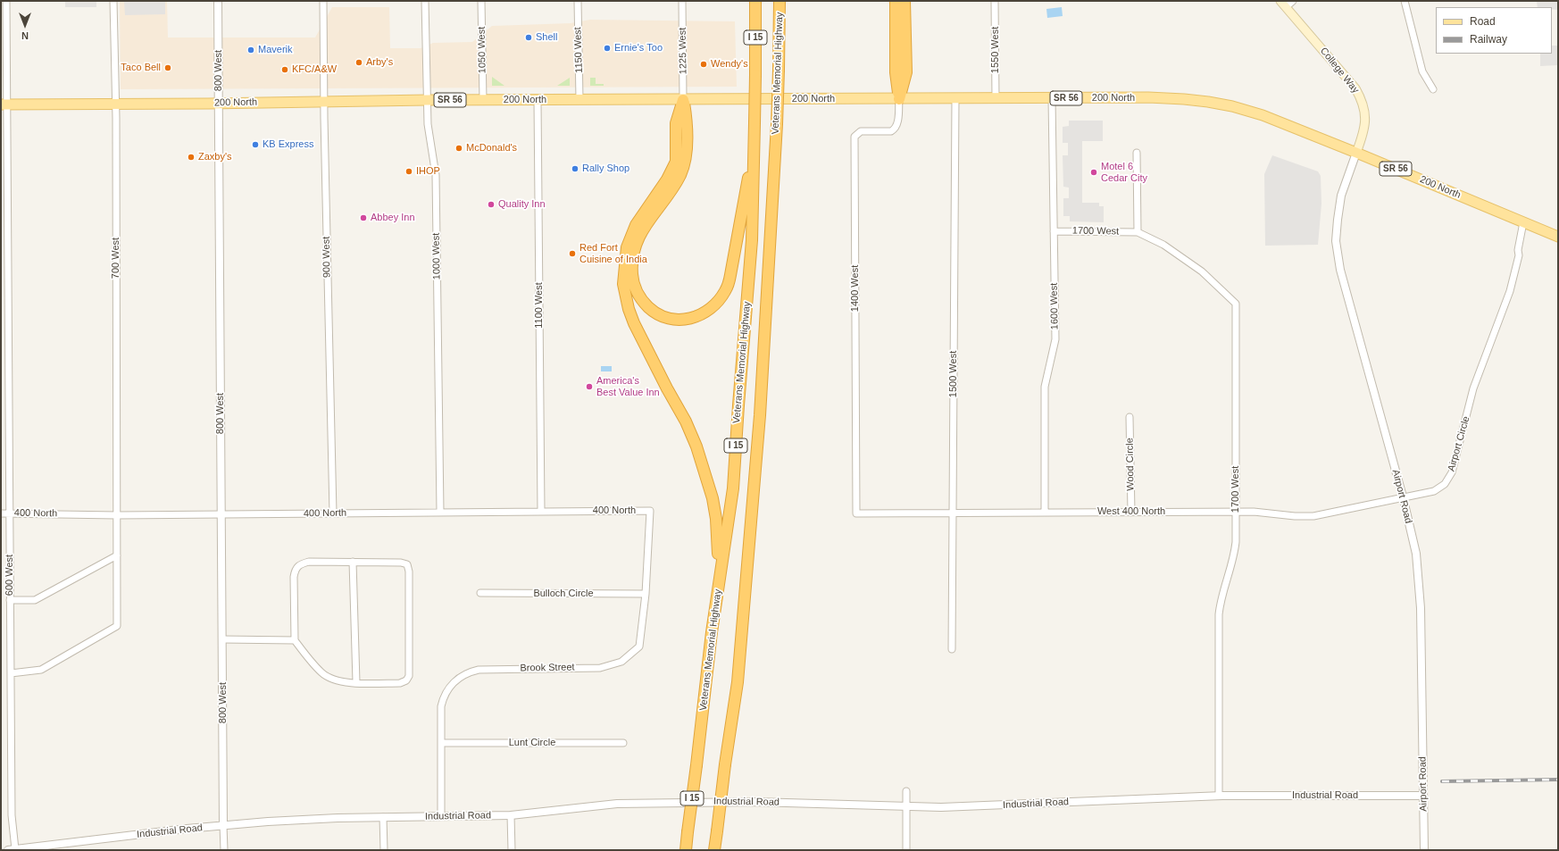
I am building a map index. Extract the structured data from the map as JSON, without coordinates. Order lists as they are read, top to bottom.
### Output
{
  "streets": {
    "highway": ["I 15", "Veterans Memorial Highway"],
    "main road": ["College Way", "SR 56", "200 North"],
    "street": [
      "1050 West",
      "1150 West",
      "1550 West",
      "1225 West",
      "800 West",
      "1700 West",
      "1000 West",
      "900 West",
      "700 West",
      "1400 West",
      "1100 West",
      "1600 West",
      "1500 West",
      "Airport Circle",
      "Wood Circle",
      "Airport Road",
      "400 North",
      "West 400 North",
      "600 West",
      "Bulloch Circle",
      "Brook Street",
      "Lunt Circle",
      "Industrial Road"
    ]
  },
  "crossings": [
    ["1050 West", "200 North"],
    ["1150 West", "200 North"],
    ["1550 West", "200 North"],
    ["1225 West", "200 North"],
    ["800 West", "200 North"],
    ["800 West", "400 North"],
    ["800 West", "Industrial Road"],
    ["College Way", "200 North"],
    ["College Way", "Airport Road"],
    ["200 North", "1000 West"],
    ["200 North", "900 West"],
    ["200 North", "700 West"],
    ["200 North", "1400 West"],
    ["200 North", "1100 West"],
    ["200 North", "1600 West"],
    ["200 North", "1500 West"],
    ["200 North", "Airport Circle"],
    ["200 North", "Airport Road"],
    ["200 North", "600 West"],
    ["1700 West", "1600 West"],
    ["1700 West", "West 400 North"],
    ["1700 West", "Industrial Road"],
    ["1000 West", "400 North"],
    ["900 West", "400 North"],
    ["700 West", "400 North"],
    ["700 West", "600 West"],
    ["1400 West", "West 400 North"],
    ["1100 West", "400 North"],
    ["1600 West", "West 400 North"],
    ["1500 West", "West 400 North"],
    ["Airport Circle", "Airport Road"],
    ["Airport Circle", "West 400 North"],
    ["Wood Circle", "West 400 North"],
    ["Airport Road", "West 400 North"],
    ["Airport Road", "Industrial Road"],
    ["400 North", "600 West"],
    ["400 North", "Brook Street"],
    ["600 West", "Industrial Road"],
    ["Bulloch Circle", "Brook Street"],
    ["Brook Street", "Lunt Circle"],
    ["Brook Street", "Industrial Road"]
  ],
  "places": [
    "Shell",
    "Ernie's Too",
    "Maverik",
    "Arby's",
    "Wendy's",
    "Taco Bell",
    "KFC/A&W",
    "KB Express",
    "McDonald's",
    "Zaxby's",
    "Rally Shop",
    "IHOP",
    "Motel 6 Cedar City",
    "Quality Inn",
    "Abbey Inn",
    "Red Fort Cuisine of India",
    "America's Best Value Inn"
  ],
  "legend": ["Road", "Railway"],
  "north": "bottom"
}
